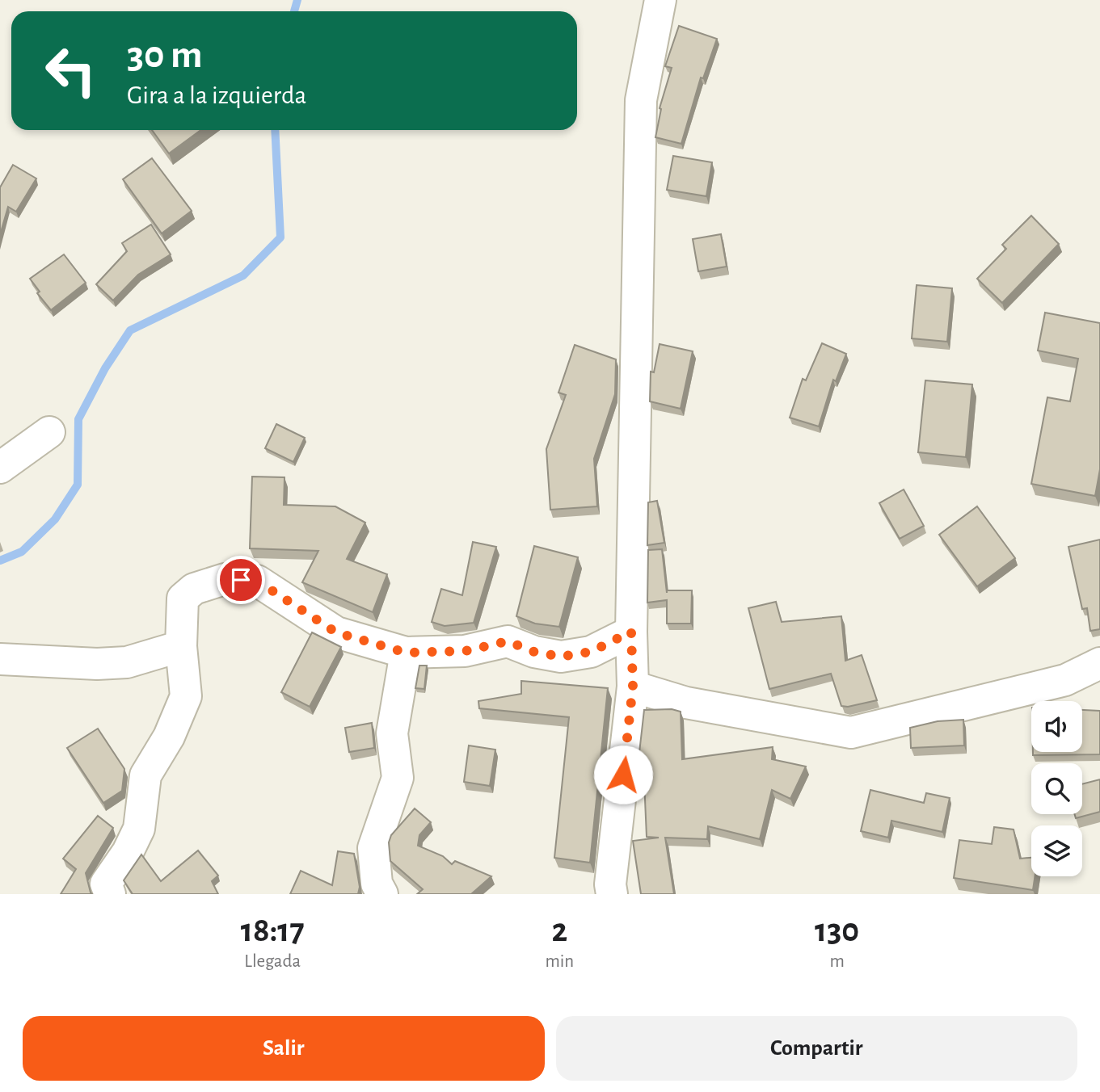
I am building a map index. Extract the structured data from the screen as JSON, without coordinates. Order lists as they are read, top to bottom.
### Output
{
  "page": {
    "turn": ["30 m", "Gira a la izquierda"],
    "eta": [
      "18:17",
      "Llegada",
      "2",
      "min",
      "130",
      "m"
    ],
    "buttons": ["Salir", "Compartir"]
  }
}
